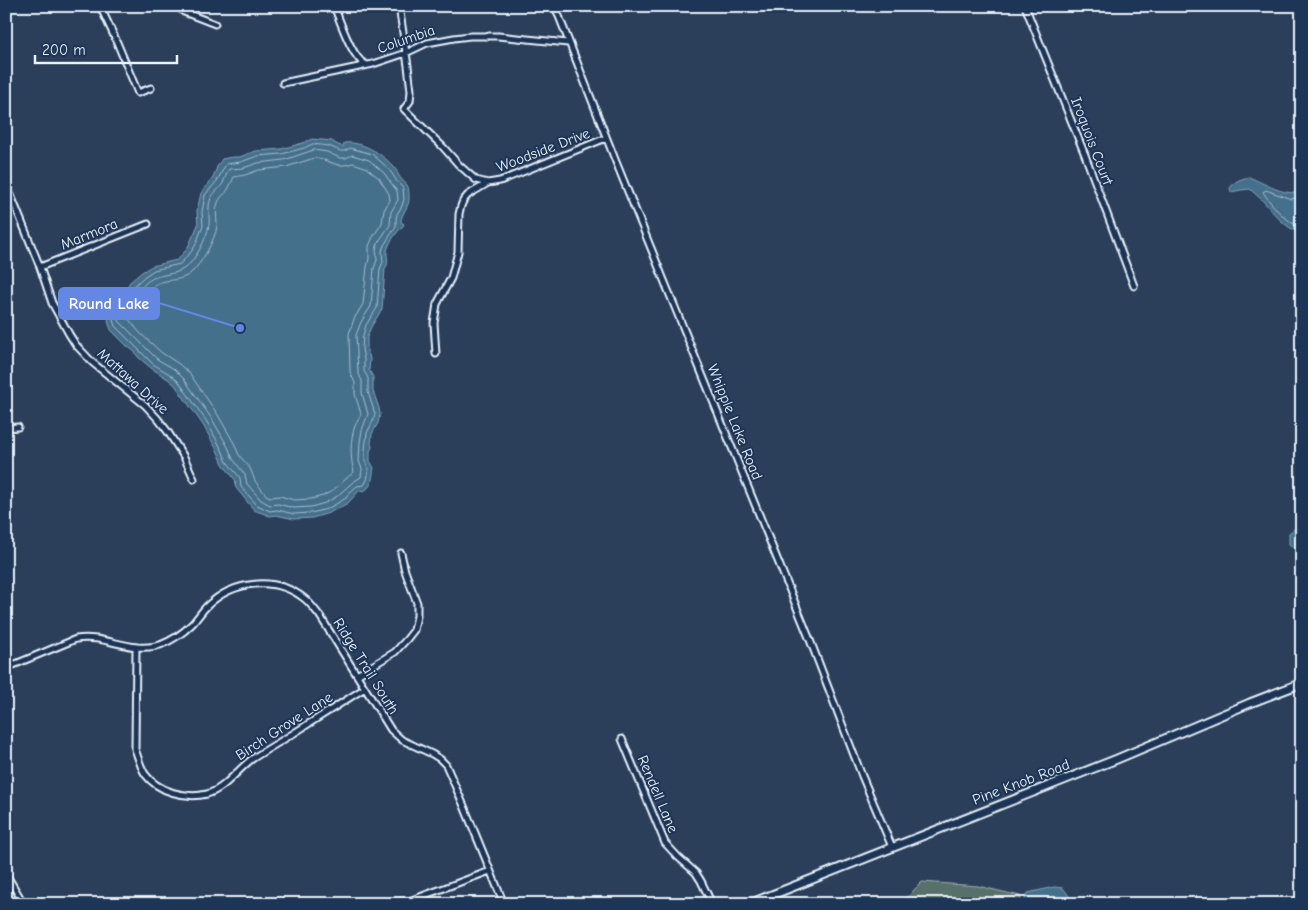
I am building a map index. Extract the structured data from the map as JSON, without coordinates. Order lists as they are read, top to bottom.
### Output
{
  "streets": {
    "street": [
      "Columbia",
      "Iroquois Court",
      "Woodside Drive",
      "Marmora",
      "Mattawa Drive",
      "Whipple Lake Road",
      "Ridge Trail South",
      "Birch Grove Lane",
      "Pine Knob Road",
      "Rendell Lane"
    ]
  },
  "crossings": [
    ["Columbia", "Whipple Lake Road"],
    ["Woodside Drive", "Whipple Lake Road"],
    ["Marmora", "Mattawa Drive"],
    ["Whipple Lake Road", "Pine Knob Road"],
    ["Ridge Trail South", "Birch Grove Lane"]
  ],
  "places": ["Round Lake"],
  "scale_bar": "200 m"
}
